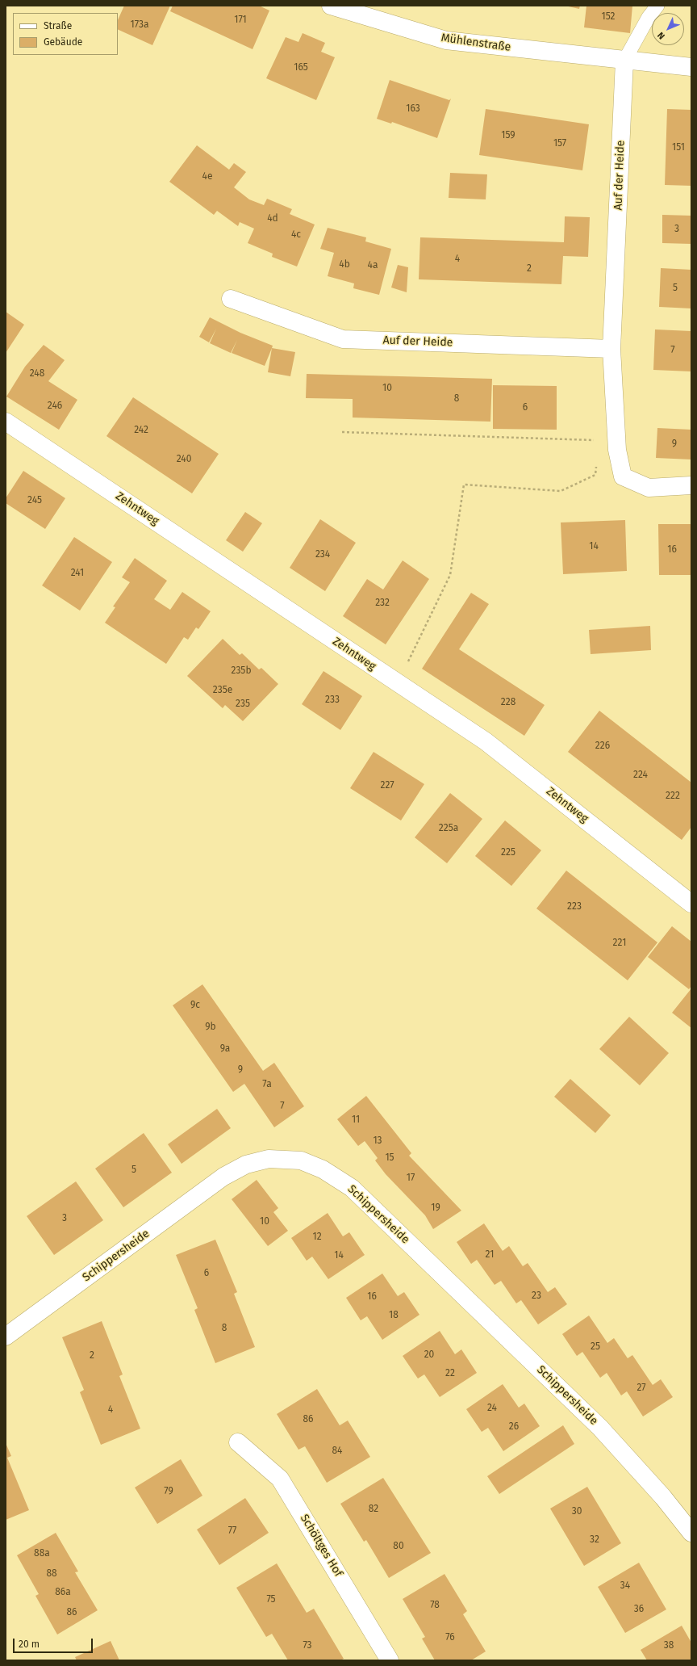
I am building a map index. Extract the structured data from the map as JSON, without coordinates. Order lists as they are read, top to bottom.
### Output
{
  "streets": {
    "street": [
      "Mühlenstraße",
      "Auf der Heide",
      "Zehntweg",
      "Schippersheide",
      "Schöltges Hof"
    ]
  },
  "crossings": [
    ["Mühlenstraße", "Auf der Heide"]
  ],
  "house_numbers": [
    "152",
    "171",
    "173a",
    "165",
    "163",
    "159",
    "157",
    "151",
    "4e",
    "4d",
    "3",
    "4c",
    "4",
    "4b",
    "4a",
    "2",
    "5",
    "7",
    "248",
    "10",
    "8",
    "246",
    "6",
    "242",
    "9",
    "240",
    "245",
    "14",
    "16",
    "234",
    "241",
    "232",
    "235b",
    "235e",
    "233",
    "228",
    "235",
    "226",
    "224",
    "227",
    "222",
    "225a",
    "225",
    "223",
    "221",
    "9c",
    "9b",
    "9a",
    "9",
    "7a",
    "7",
    "11",
    "13",
    "15",
    "5",
    "17",
    "19",
    "3",
    "10",
    "12",
    "21",
    "14",
    "6",
    "23",
    "16",
    "18",
    "8",
    "25",
    "20",
    "2",
    "22",
    "27",
    "24",
    "4",
    "86",
    "26",
    "84",
    "79",
    "82",
    "30",
    "77",
    "32",
    "80",
    "88a",
    "88",
    "34",
    "86a",
    "75",
    "78",
    "36",
    "86",
    "76",
    "73",
    "38"
  ],
  "legend": ["Straße", "Gebäude"],
  "scale_bar": "20 m",
  "north": "bottom left"
}
